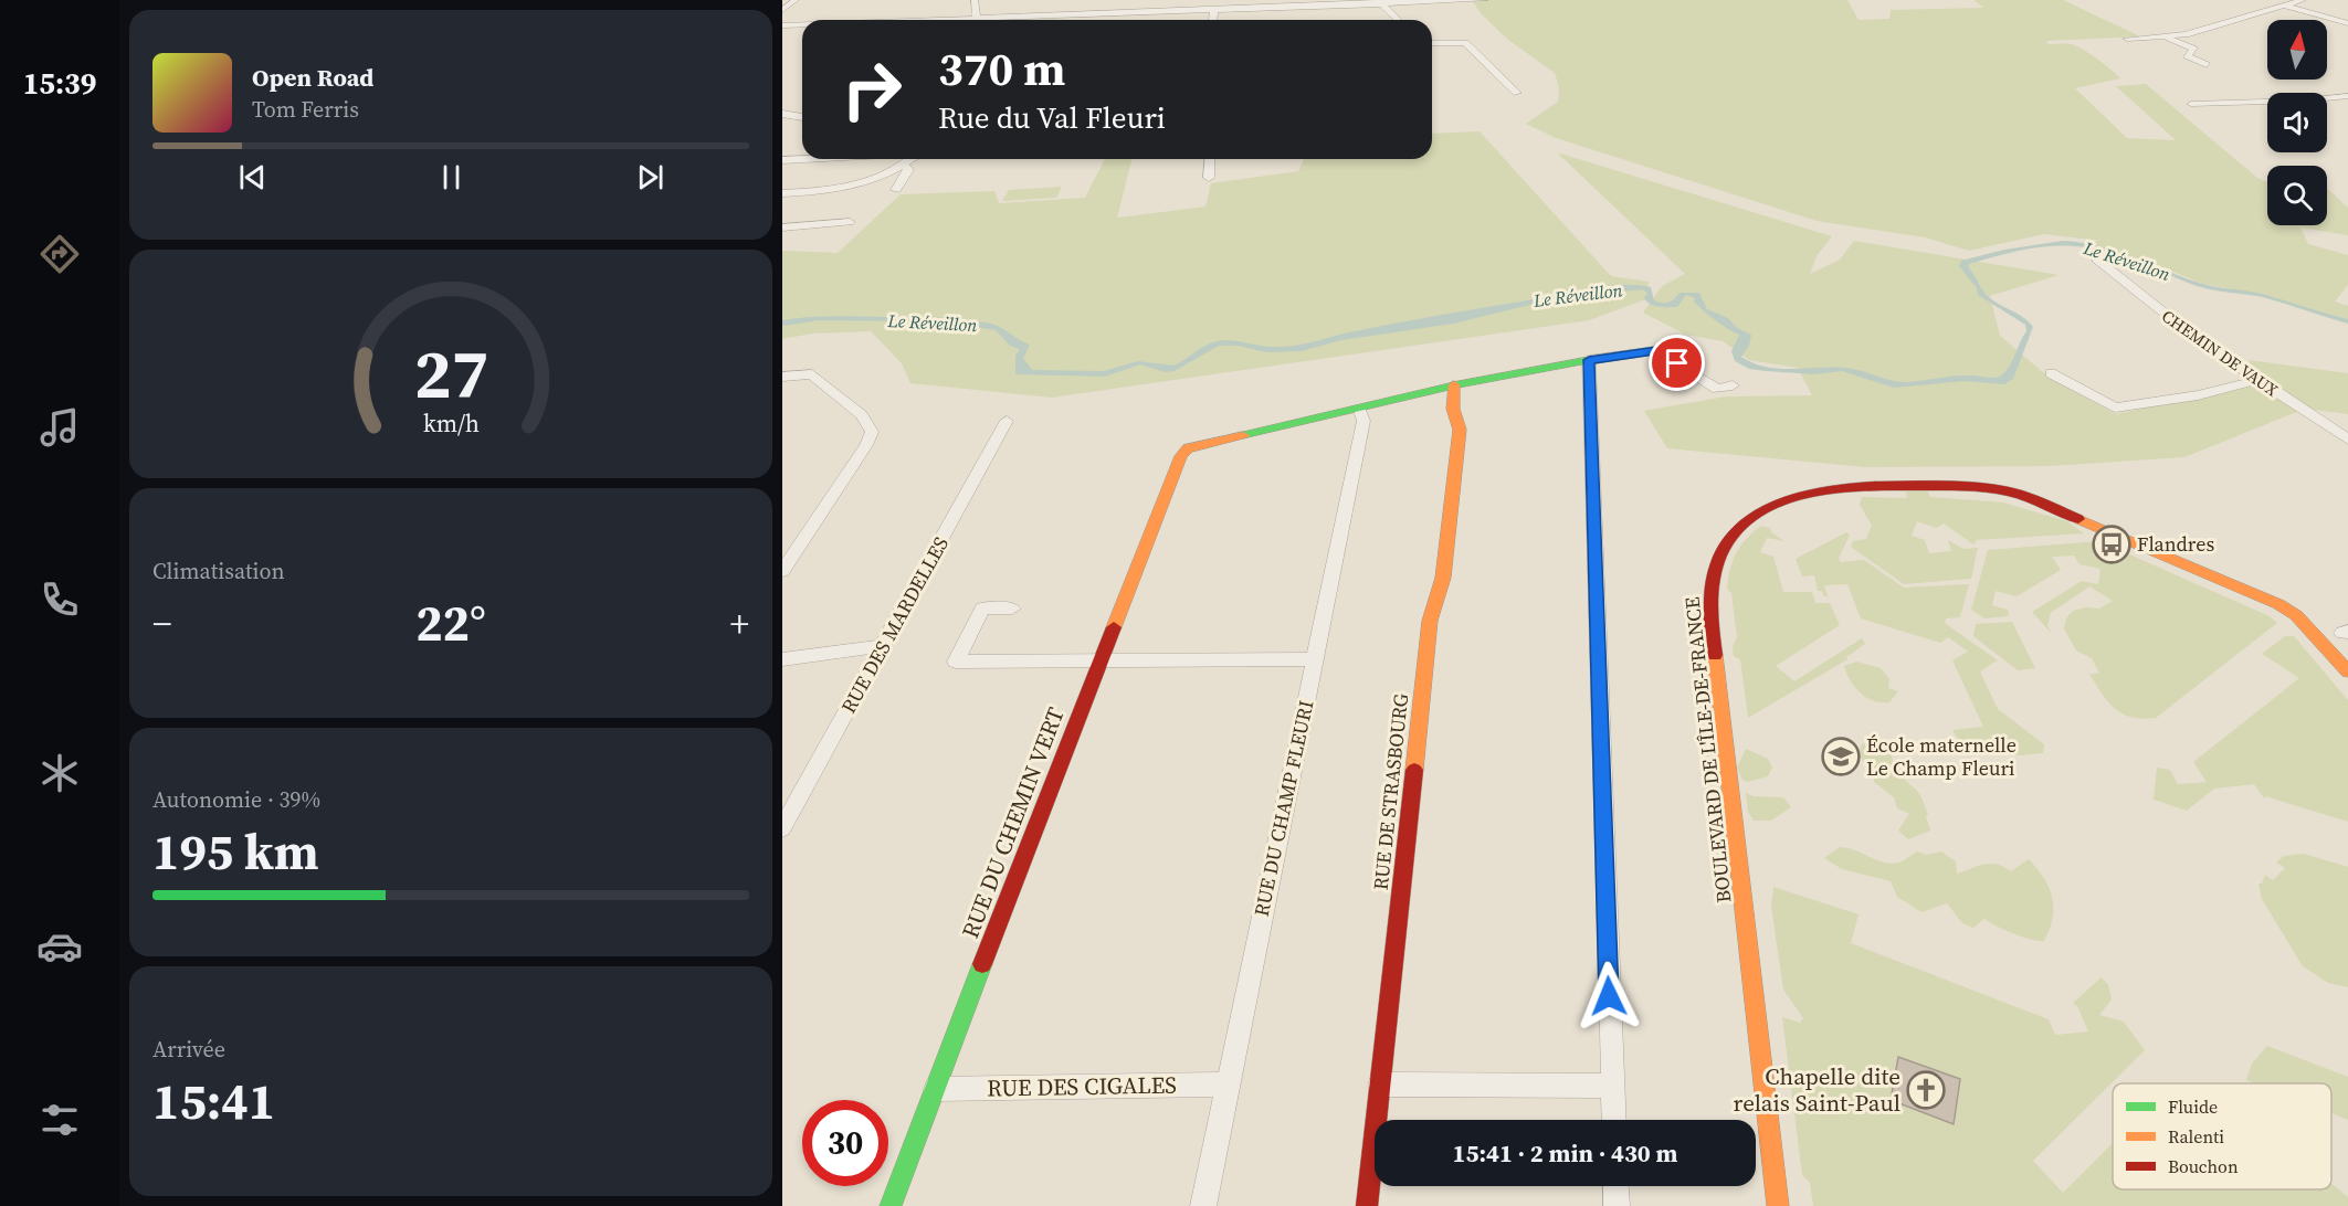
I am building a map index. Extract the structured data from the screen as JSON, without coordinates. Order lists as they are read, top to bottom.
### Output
{
  "streets": {
    "street": [
      "CHEMIN DE VAUX",
      "RUE DES MARDELLES",
      "BOULEVARD DE L'ÎLE-DE-FRANCE",
      "RUE DE STRASBOURG",
      "RUE DU CHAMP FLEURI",
      "RUE DU CHEMIN VERT",
      "RUE DES CIGALES"
    ]
  },
  "crossings": [
    ["RUE DU CHAMP FLEURI", "RUE DU CHEMIN VERT"],
    ["RUE DU CHAMP FLEURI", "RUE DES CIGALES"],
    ["RUE DU CHEMIN VERT", "RUE DES CIGALES"]
  ],
  "water": ["Le Réveillon"],
  "places": {
    "bus stop": ["Flandres"],
    "school or university": ["École maternelle Le Champ Fleuri"],
    "church": ["Chapelle dite relais Saint-Paul"]
  },
  "legend": ["Fluide", "Ralenti", "Bouchon"],
  "north": "top",
  "page": {
    "tabs": "15:39",
    "turn": ["370 m", "Rue du Val Fleuri"],
    "song": ["Open Road", "Tom Ferris"],
    "tile": [
      "Climatisation",
      ["Autonomie · 39%", "195 km"],
      ["Arrivée", "15:41"]
    ],
    "heat": ["−", "22°", "+"],
    "limit": "30",
    "trip": "15:41 · 2 min · 430 m",
    "gauge": ["27", "km/h"]
  }
}
